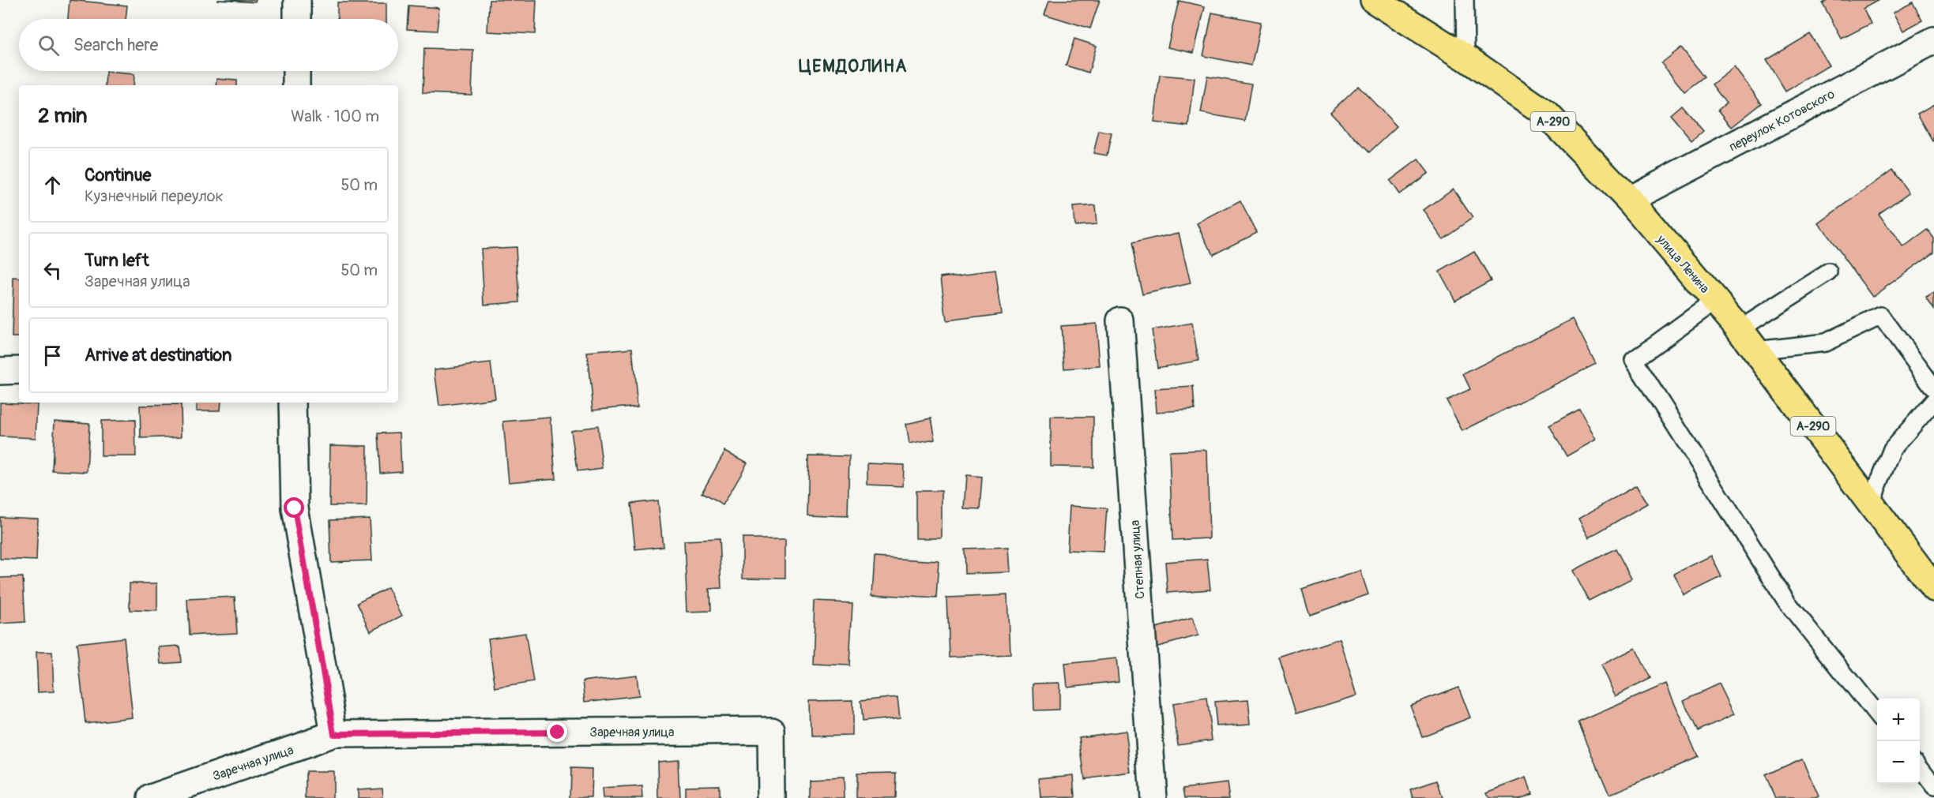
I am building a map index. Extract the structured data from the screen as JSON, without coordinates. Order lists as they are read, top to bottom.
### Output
{
  "streets": {
    "highway": ["А-290", "улица Ленина"],
    "street": ["переулок Котовского", "Степная улица", "Заречная улица"]
  },
  "crossings": [
    ["переулок Котовского", "улица Ленина"]
  ],
  "districts": ["ЦЕМДОЛИНА"],
  "page": {
    "search": "Search here",
    "heading": ["2 min", "Walk · 100 m"],
    "list": [
      ["Continue", "Кузнечный переулок", "50 m"],
      ["Turn left", "Заречная улица", "50 m"],
      "Arrive at destination"
    ],
    "map_buttons": ["+", "−"]
  }
}
